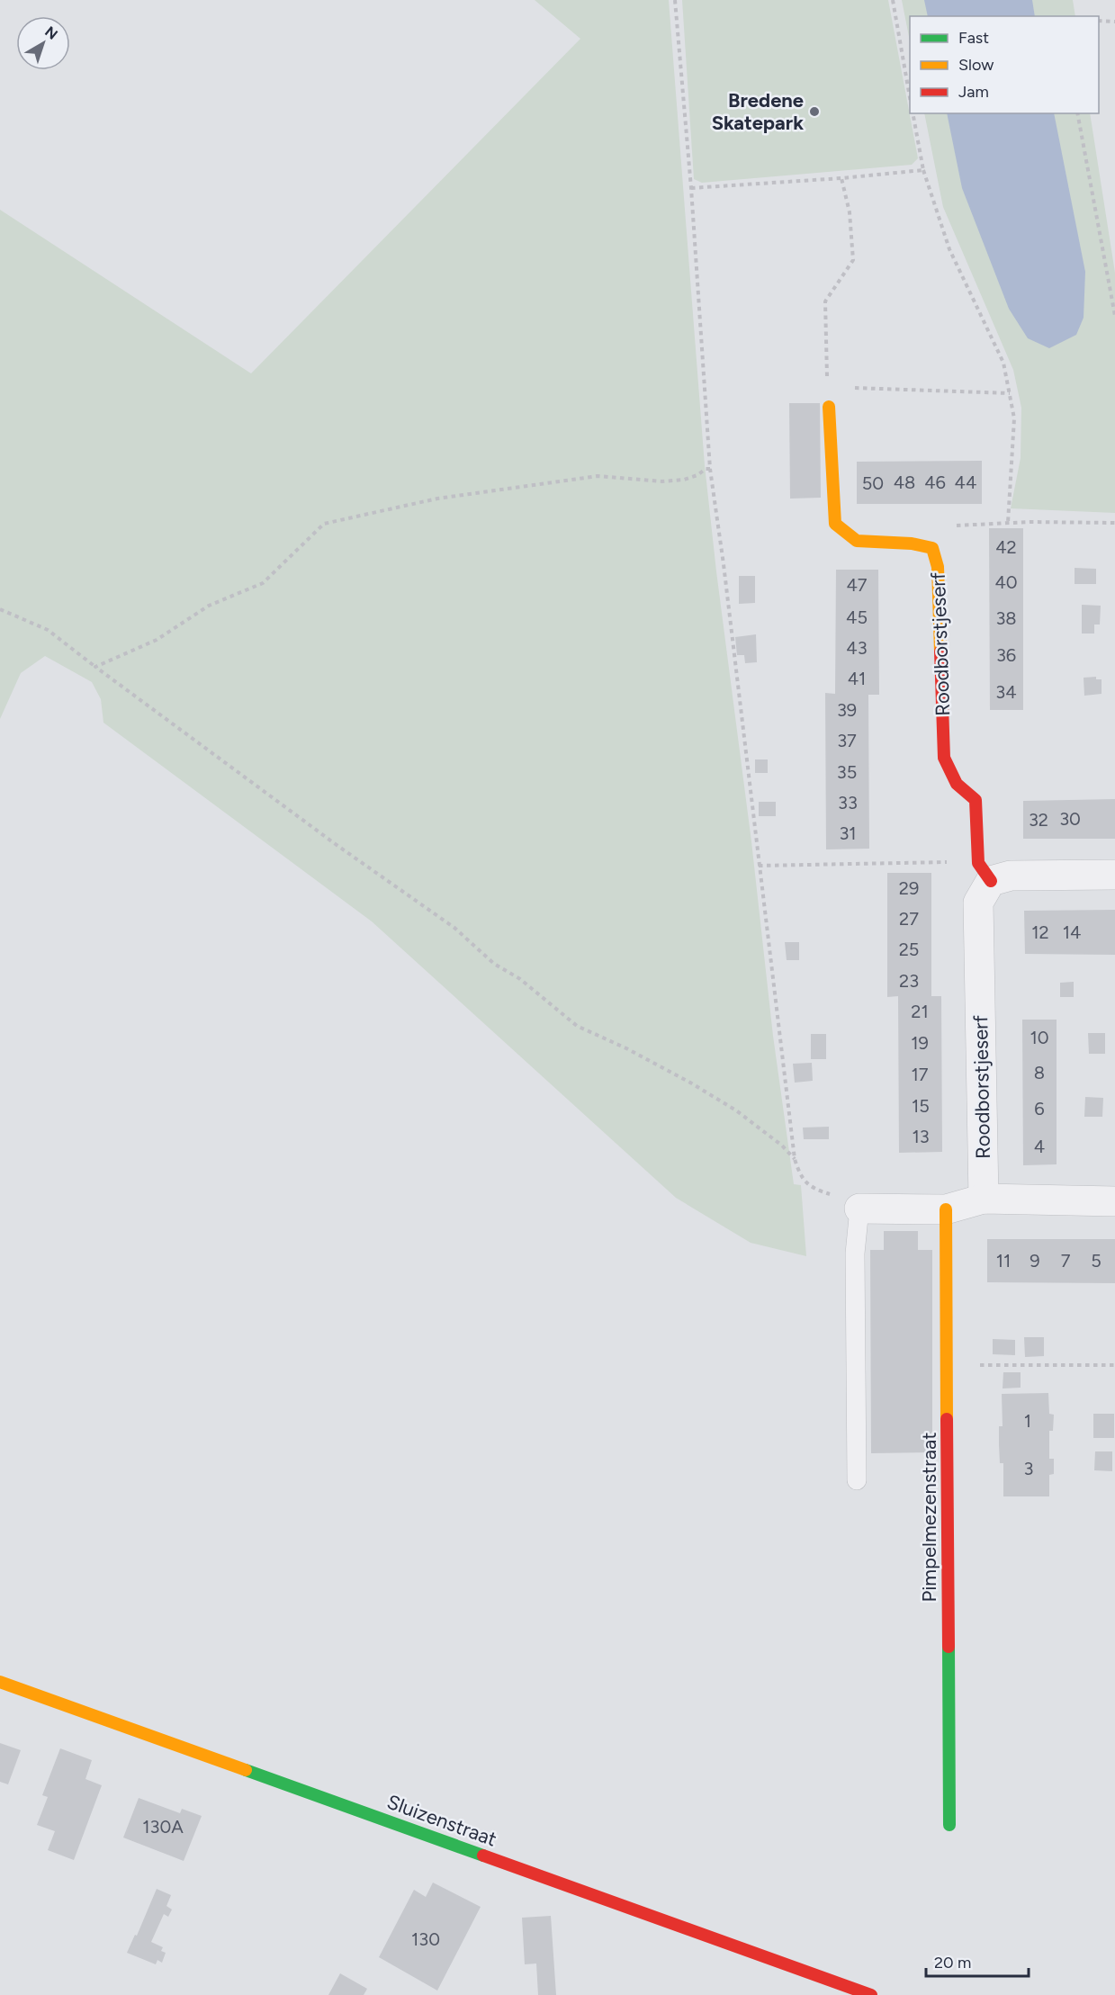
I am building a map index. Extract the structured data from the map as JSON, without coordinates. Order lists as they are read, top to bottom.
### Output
{
  "streets": {
    "street": ["Roodborstjeserf", "Pimpelmezenstraat", "Sluizenstraat"]
  },
  "places": ["Bredene Skatepark"],
  "house_numbers": [
    "48",
    "46",
    "44",
    "50",
    "42",
    "40",
    "47",
    "45",
    "38",
    "43",
    "36",
    "41",
    "34",
    "39",
    "37",
    "35",
    "33",
    "30",
    "32",
    "31",
    "29",
    "27",
    "12",
    "14",
    "25",
    "23",
    "21",
    "10",
    "19",
    "8",
    "17",
    "15",
    "6",
    "13",
    "4",
    "11",
    "9",
    "7",
    "5",
    "1",
    "3",
    "130A",
    "130"
  ],
  "legend": ["Fast", "Slow", "Jam"],
  "scale_bar": "20 m",
  "north": "top right"
}
